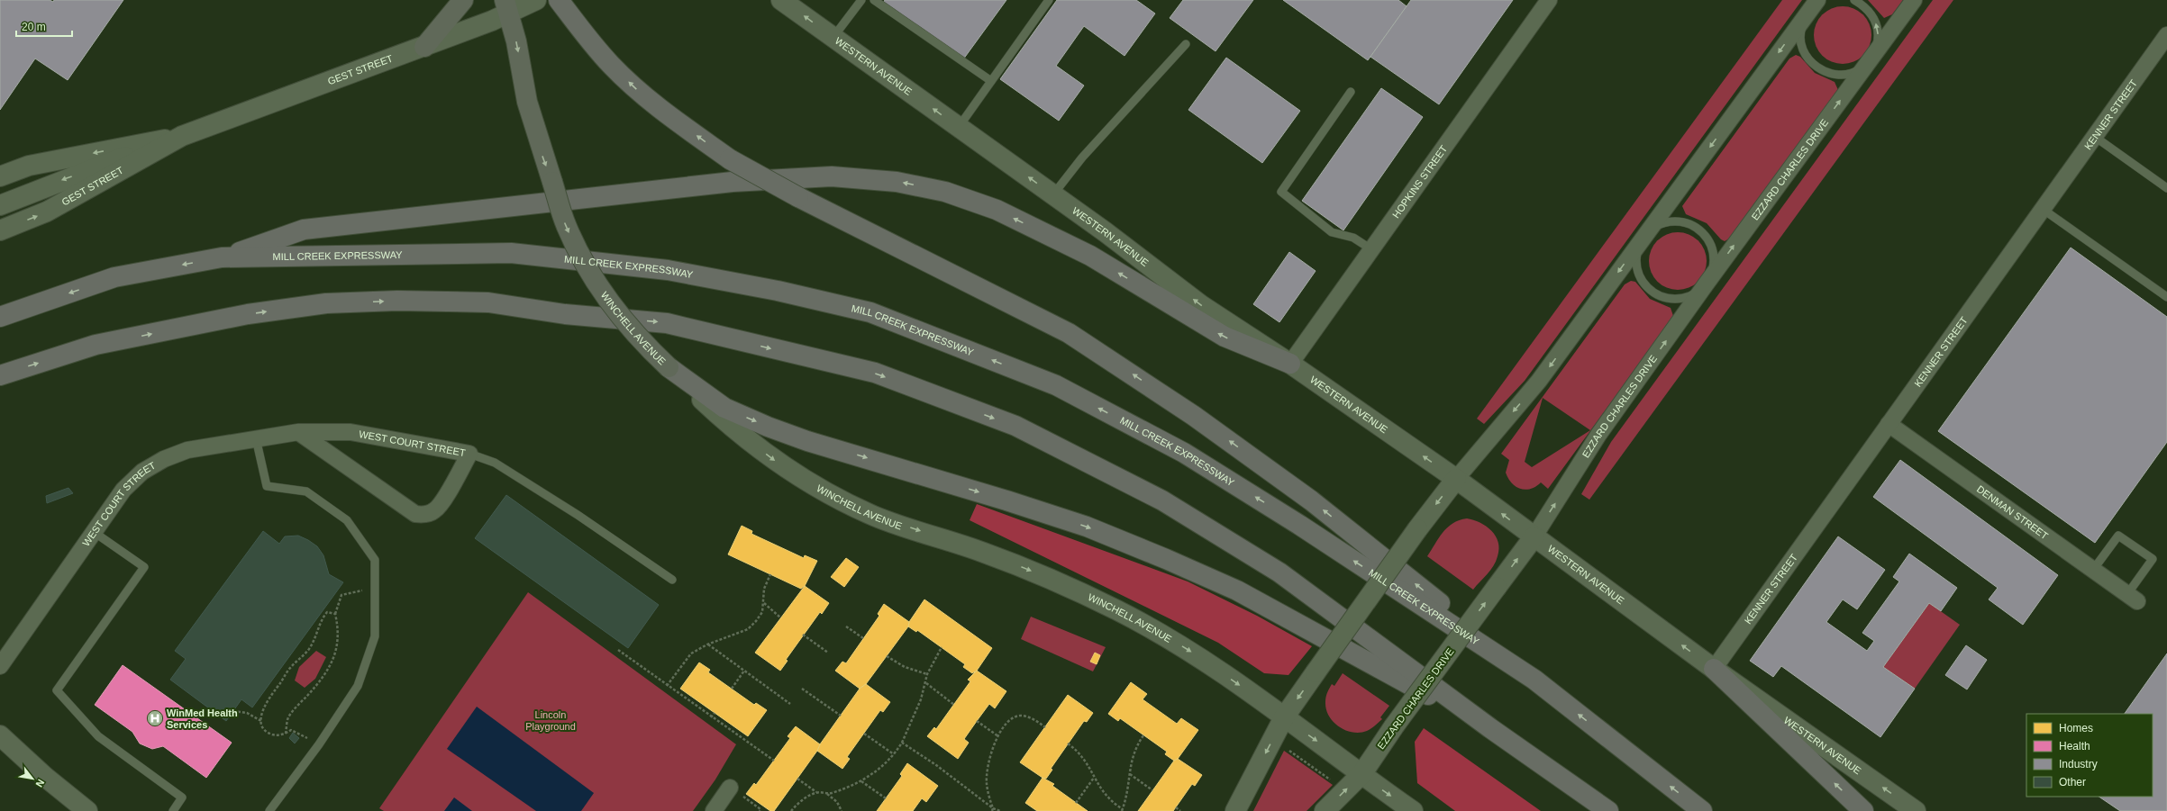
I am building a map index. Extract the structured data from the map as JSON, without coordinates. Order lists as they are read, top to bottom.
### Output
{
  "streets": {
    "highway": ["MILL CREEK EXPRESSWAY"],
    "main road": [
      "WESTERN AVENUE",
      "GEST STREET",
      "EZZARD CHARLES DRIVE",
      "WINCHELL AVENUE"
    ],
    "street": [
      "KENNER STREET",
      "HOPKINS STREET",
      "WEST COURT STREET",
      "DENMAN STREET"
    ]
  },
  "crossings": [
    ["WESTERN AVENUE", "KENNER STREET"],
    ["WESTERN AVENUE", "EZZARD CHARLES DRIVE"],
    ["WESTERN AVENUE", "HOPKINS STREET"],
    ["GEST STREET", "WINCHELL AVENUE"],
    ["KENNER STREET", "DENMAN STREET"],
    ["EZZARD CHARLES DRIVE", "WINCHELL AVENUE"]
  ],
  "one_way": ["WESTERN AVENUE", "WINCHELL AVENUE"],
  "parks": ["Lincoln Playground"],
  "places": {
    "hospital": ["WinMed Health Services"]
  },
  "legend": [
    "Homes",
    "Health",
    "Industry",
    "Other"
  ],
  "scale_bar": "20 m",
  "north": "bottom right"
}
